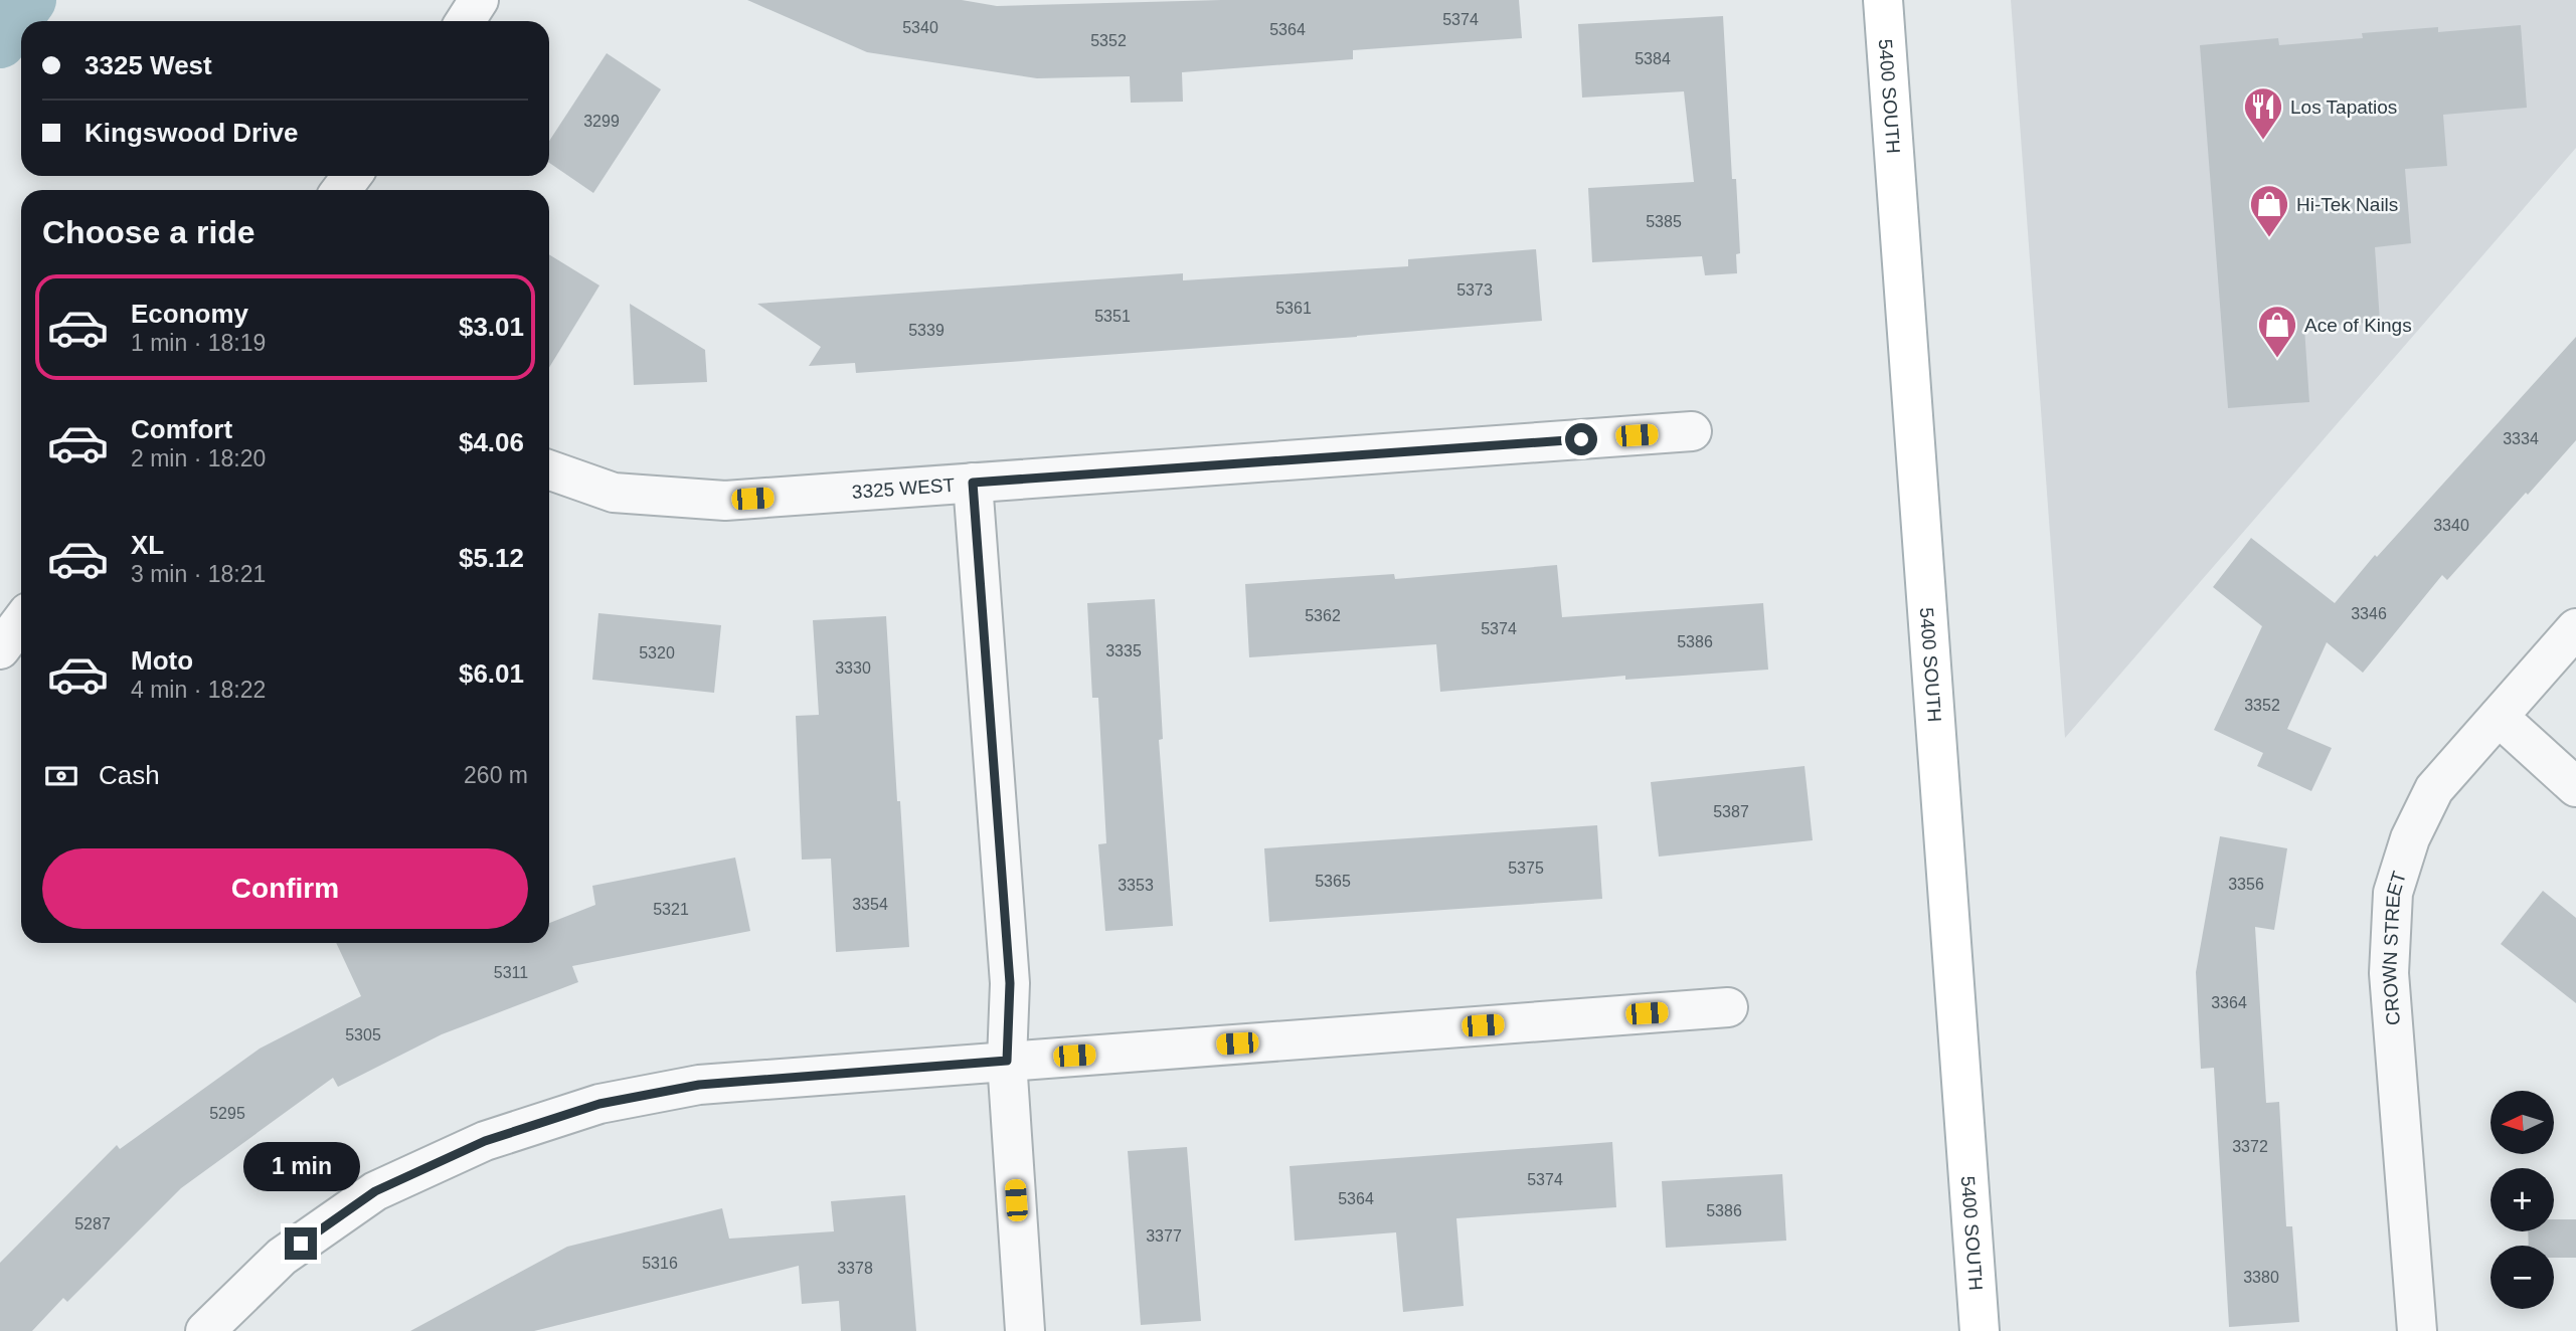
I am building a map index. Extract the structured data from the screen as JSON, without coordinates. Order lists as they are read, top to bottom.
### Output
{
  "streets": {
    "main road": ["5400 SOUTH"],
    "street": ["3325 WEST", "CROWN STREET"]
  },
  "places": {
    "restaurant": ["Los Tapatios"],
    "shop": ["Hi-Tek Nails", "Ace of Kings"]
  },
  "house_numbers": [
    "5374",
    "5340",
    "5364",
    "5352",
    "5384",
    "3299",
    "5385",
    "5373",
    "5361",
    "5351",
    "5339",
    "3334",
    "3340",
    "3346",
    "5362",
    "5374",
    "5386",
    "3335",
    "5320",
    "3330",
    "3352",
    "5387",
    "5375",
    "5365",
    "3356",
    "3353",
    "3354",
    "5321",
    "5311",
    "3364",
    "5305",
    "5295",
    "3372",
    "5374",
    "5364",
    "5386",
    "5287",
    "3377",
    "5316",
    "3378",
    "3380"
  ],
  "north": "left",
  "page": {
    "banner": ["3325 West", "Kingswood Drive"],
    "heading": "Choose a ride",
    "list": [
      {
        "name": "Economy",
        "note": "1 min · 18:19",
        "value": "$3.01"
      },
      {
        "name": "Comfort",
        "note": "2 min · 18:20",
        "value": "$4.06"
      },
      {
        "name": "XL",
        "note": "3 min · 18:21",
        "value": "$5.12"
      },
      {
        "name": "Moto",
        "note": "4 min · 18:22",
        "value": "$6.01"
      }
    ],
    "pay": ["Cash", "260 m"],
    "buttons": "Confirm",
    "map_buttons": ["+", "−"],
    "bubble": "1 min"
  }
}
